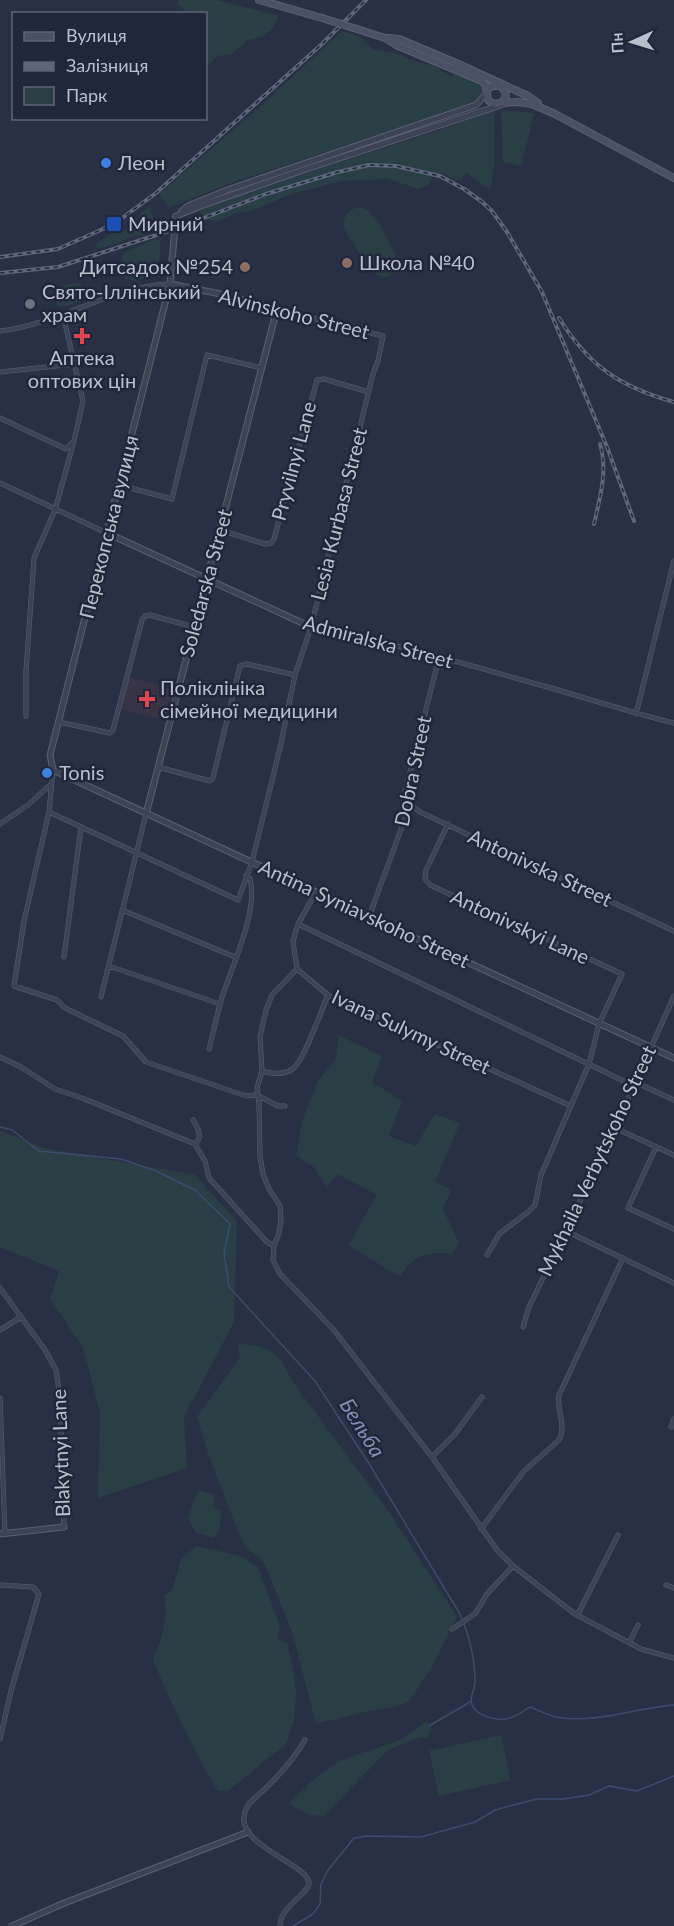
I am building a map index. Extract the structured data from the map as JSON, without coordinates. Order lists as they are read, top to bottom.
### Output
{
  "streets": {
    "street": [
      "Alvinskoho Street",
      "Pryvilnyi Lane",
      "Lesia Kurbasa Street",
      "Перекопська вулиця",
      "Soledarska Street",
      "Admiralska Street",
      "Dobra Street",
      "Antonivska Street",
      "Antina Syniavskoho Street",
      "Antonivskyi Lane",
      "Ivana Sulymy Street",
      "Mykhaila Verbytskoho Street",
      "Blakytnyi Lane"
    ]
  },
  "crossings": [
    ["Alvinskoho Street", "Lesia Kurbasa Street"],
    ["Alvinskoho Street", "Перекопська вулиця"],
    ["Alvinskoho Street", "Soledarska Street"],
    ["Pryvilnyi Lane", "Lesia Kurbasa Street"],
    ["Pryvilnyi Lane", "Soledarska Street"],
    ["Lesia Kurbasa Street", "Soledarska Street"],
    ["Lesia Kurbasa Street", "Admiralska Street"],
    ["Lesia Kurbasa Street", "Antina Syniavskoho Street"],
    ["Перекопська вулиця", "Admiralska Street"],
    ["Перекопська вулиця", "Antina Syniavskoho Street"],
    ["Soledarska Street", "Admiralska Street"],
    ["Soledarska Street", "Antina Syniavskoho Street"],
    ["Admiralska Street", "Dobra Street"],
    ["Dobra Street", "Antonivska Street"],
    ["Dobra Street", "Antina Syniavskoho Street"],
    ["Antonivska Street", "Antonivskyi Lane"],
    ["Antina Syniavskoho Street", "Antonivskyi Lane"],
    ["Antina Syniavskoho Street", "Mykhaila Verbytskoho Street"]
  ],
  "water": ["Бельба"],
  "places": {
    "other": [
      "Леон",
      "Школа №40",
      "Дитсадок №254",
      "Свято-Іллінський храм",
      "Tonis"
    ],
    "transit": ["Мирний"],
    "health": ["Аптека оптових цін", "Поліклініка сімейної медицини"]
  },
  "legend": ["Вулиця", "Залізниця", "Парк"],
  "north": "left"
}
